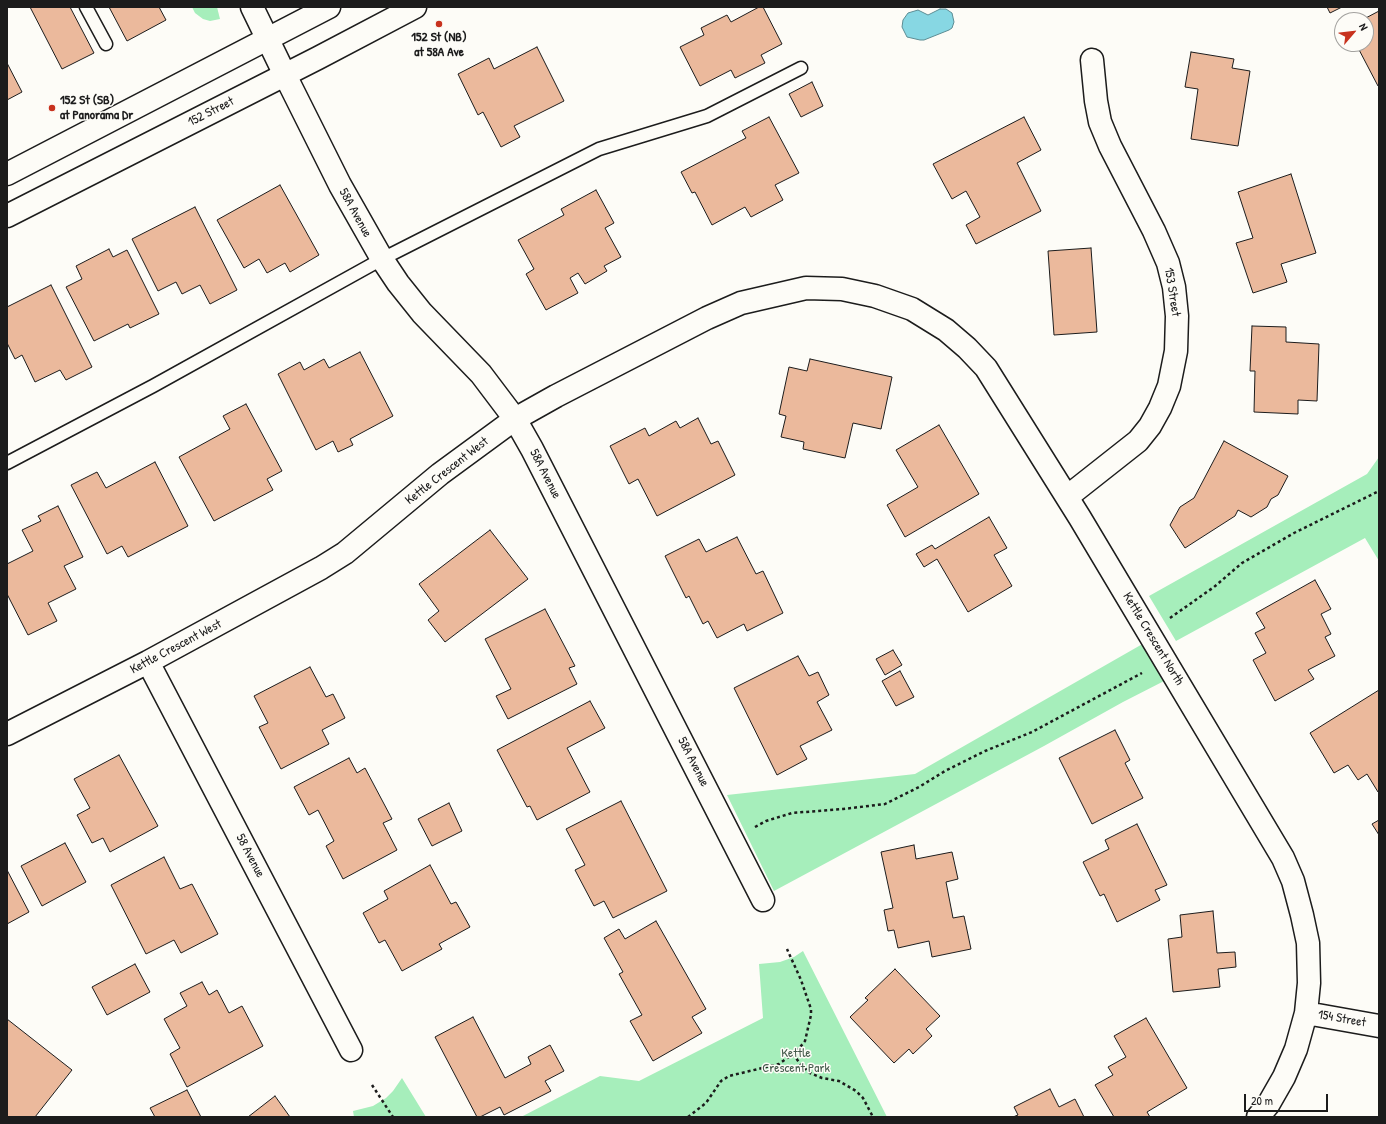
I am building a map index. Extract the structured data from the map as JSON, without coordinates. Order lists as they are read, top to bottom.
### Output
{
  "streets": {
    "street": [
      "152 Street",
      "58A Avenue",
      "153 Street",
      "Kettle Crescent West",
      "Kettle Crescent North",
      "58 Avenue",
      "154 Street"
    ]
  },
  "crossings": [
    ["152 Street", "58A Avenue"],
    ["58A Avenue", "Kettle Crescent West"],
    ["153 Street", "Kettle Crescent North"],
    ["Kettle Crescent West", "Kettle Crescent North"],
    ["Kettle Crescent West", "58 Avenue"],
    ["Kettle Crescent North", "154 Street"]
  ],
  "parks": ["Kettle Crescent Park"],
  "places": ["152 St (NB) at 58A Ave", "152 St (SB) at Panorama Dr"],
  "scale_bar": "20 m",
  "north": "top right"
}
